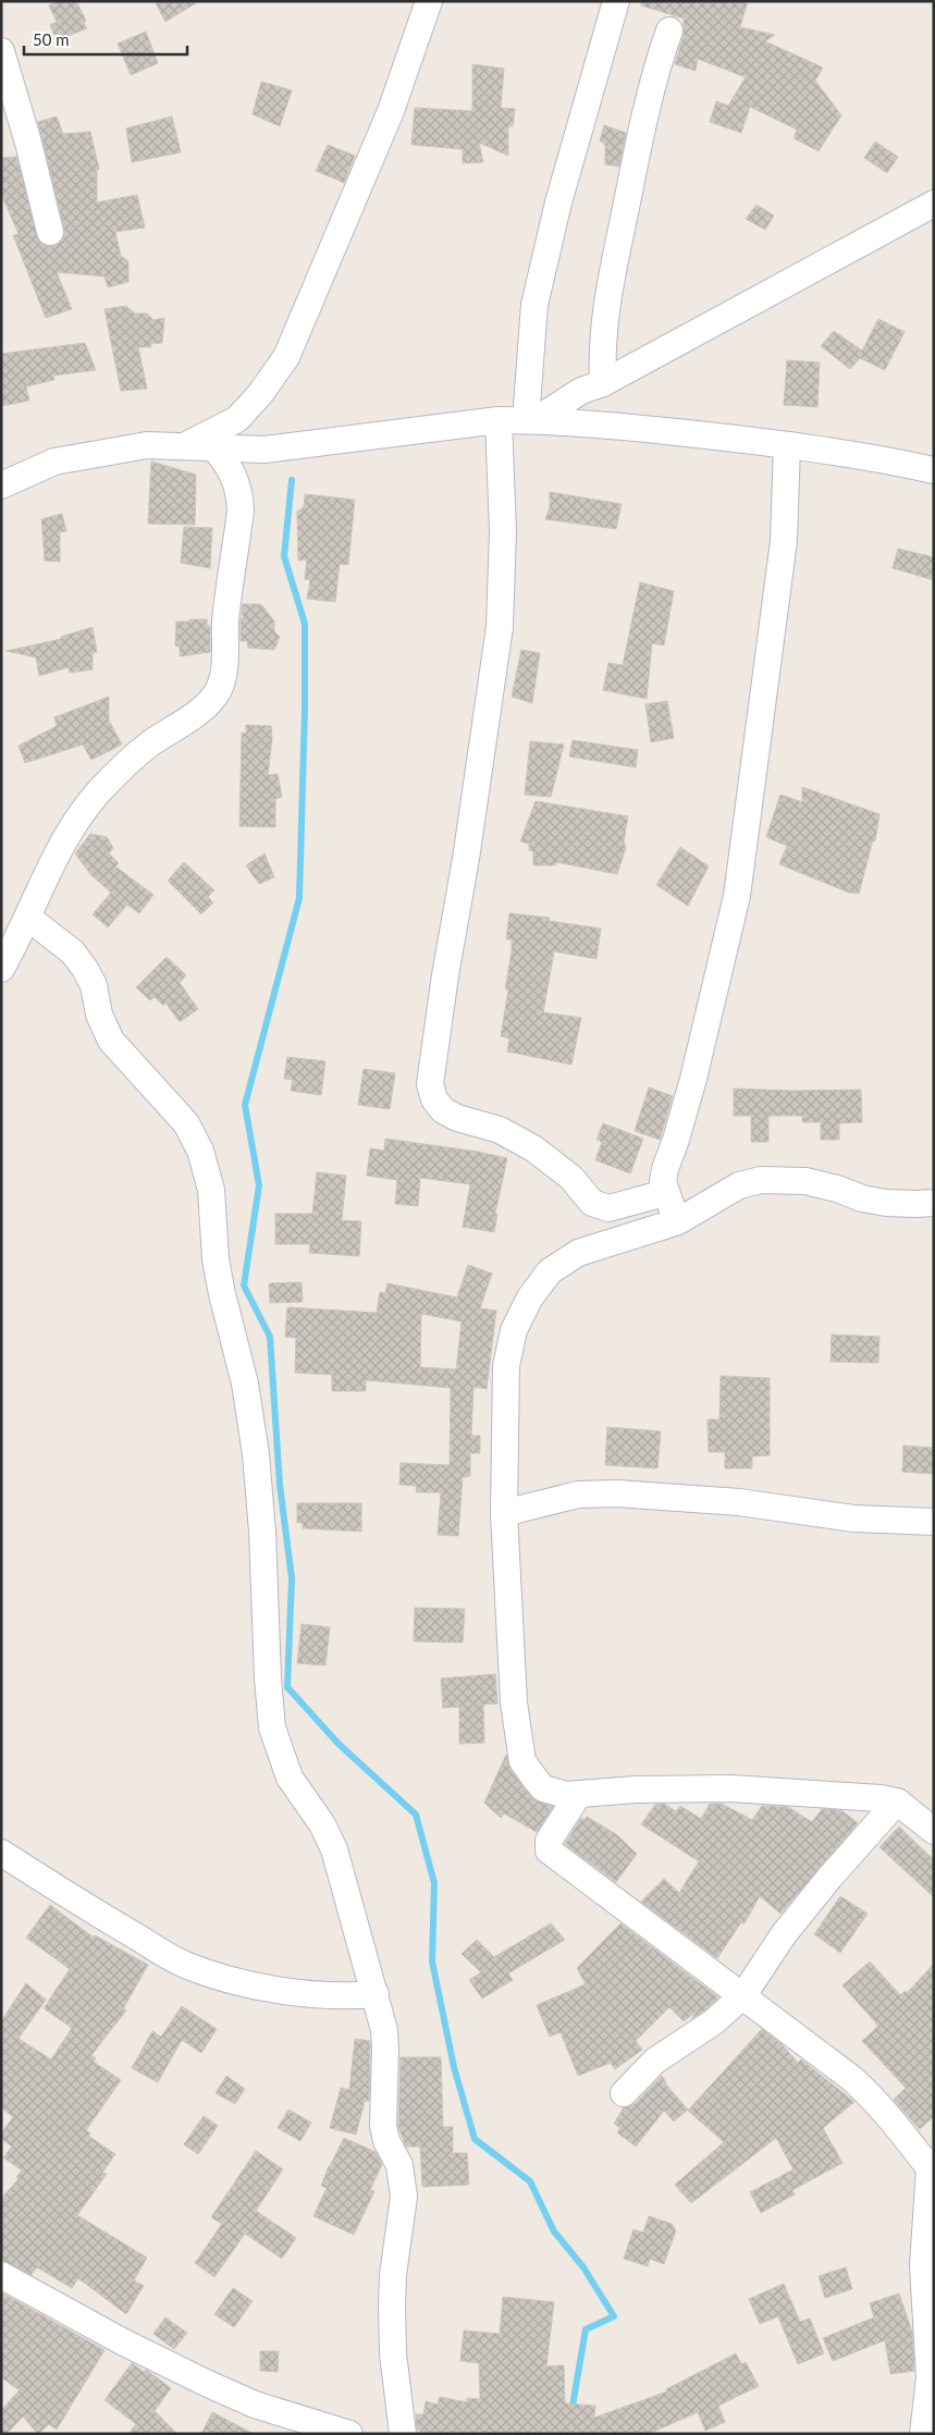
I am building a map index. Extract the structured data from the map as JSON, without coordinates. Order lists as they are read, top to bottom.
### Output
{
  "scale_bar": "50 m"
}
